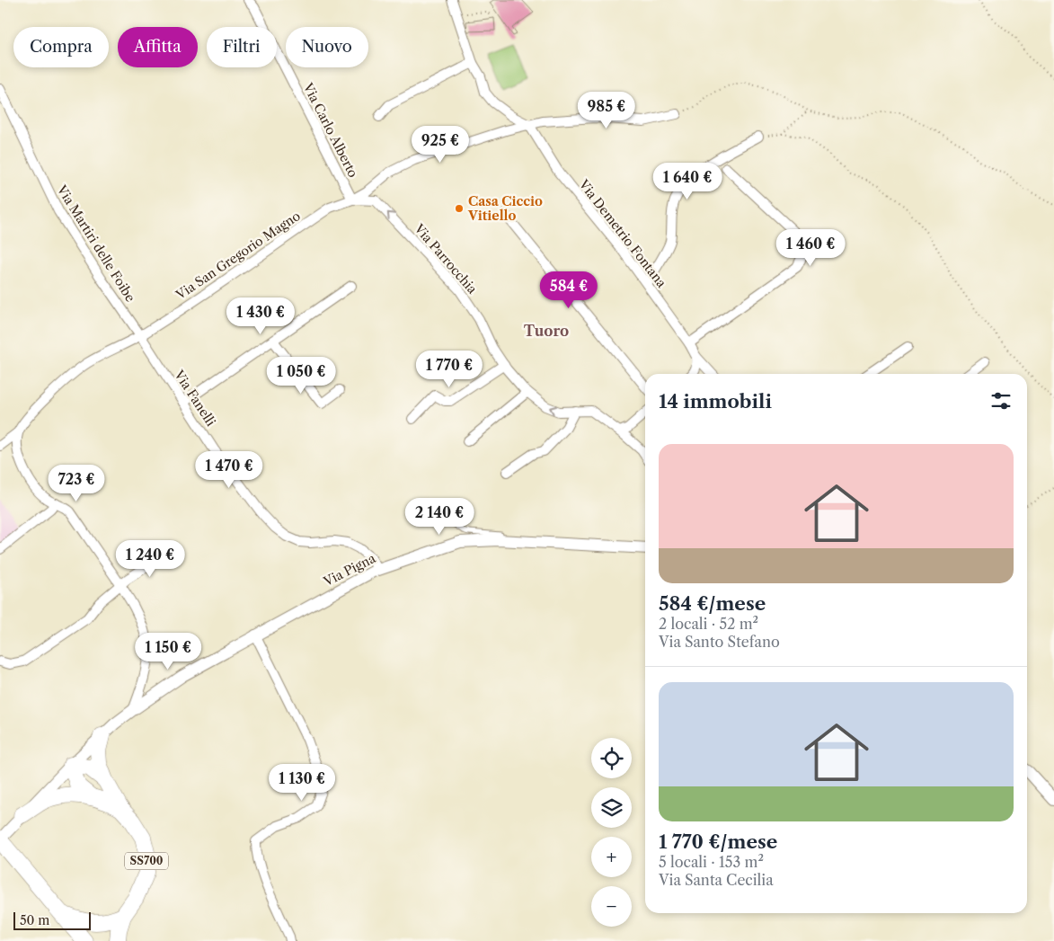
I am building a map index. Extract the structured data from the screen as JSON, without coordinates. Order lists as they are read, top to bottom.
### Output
{
  "streets": {
    "highway": ["SS700"],
    "street": [
      "Via Carlo Alberto",
      "Via Demetrio Fontana",
      "Via Martiri delle Foibe",
      "Via San Gregorio Magno",
      "Via Parrocchia",
      "Via Fanelli",
      "Via Pigna"
    ]
  },
  "crossings": [
    ["Via Carlo Alberto", "Via San Gregorio Magno"],
    ["Via Carlo Alberto", "Via Parrocchia"],
    ["Via Martiri delle Foibe", "Via San Gregorio Magno"],
    ["Via Martiri delle Foibe", "Via Fanelli"],
    ["Via San Gregorio Magno", "Via Parrocchia"],
    ["Via San Gregorio Magno", "Via Fanelli"],
    ["Via Fanelli", "Via Pigna"],
    ["Via Pigna", "SS700"]
  ],
  "one_way": ["Via Parrocchia"],
  "districts": ["Tuoro"],
  "places": ["Casa Ciccio Vitiello"],
  "scale_bar": "50 m",
  "page": {
    "chip": [
      "Compra",
      "Affitta",
      "Filtri",
      "Nuovo"
    ],
    "price": [
      "985 €",
      "925 €",
      "1 640 €",
      "1 460 €",
      "584 €",
      "1 430 €",
      "1 770 €",
      "1 050 €",
      "1 470 €",
      "723 €",
      "2 140 €",
      "1 240 €",
      "1 150 €",
      "1 130 €"
    ],
    "heading": "14 immobili",
    "list": [
      {
        "name": "584 €/mese",
        "note": "2 locali · 52 m² · Via Santo Stefano"
      },
      {
        "name": "1 770 €/mese",
        "note": "5 locali · 153 m² · Via Santa Cecilia"
      }
    ],
    "map_buttons": ["+", "−"],
    "scale": "50 m"
  }
}
